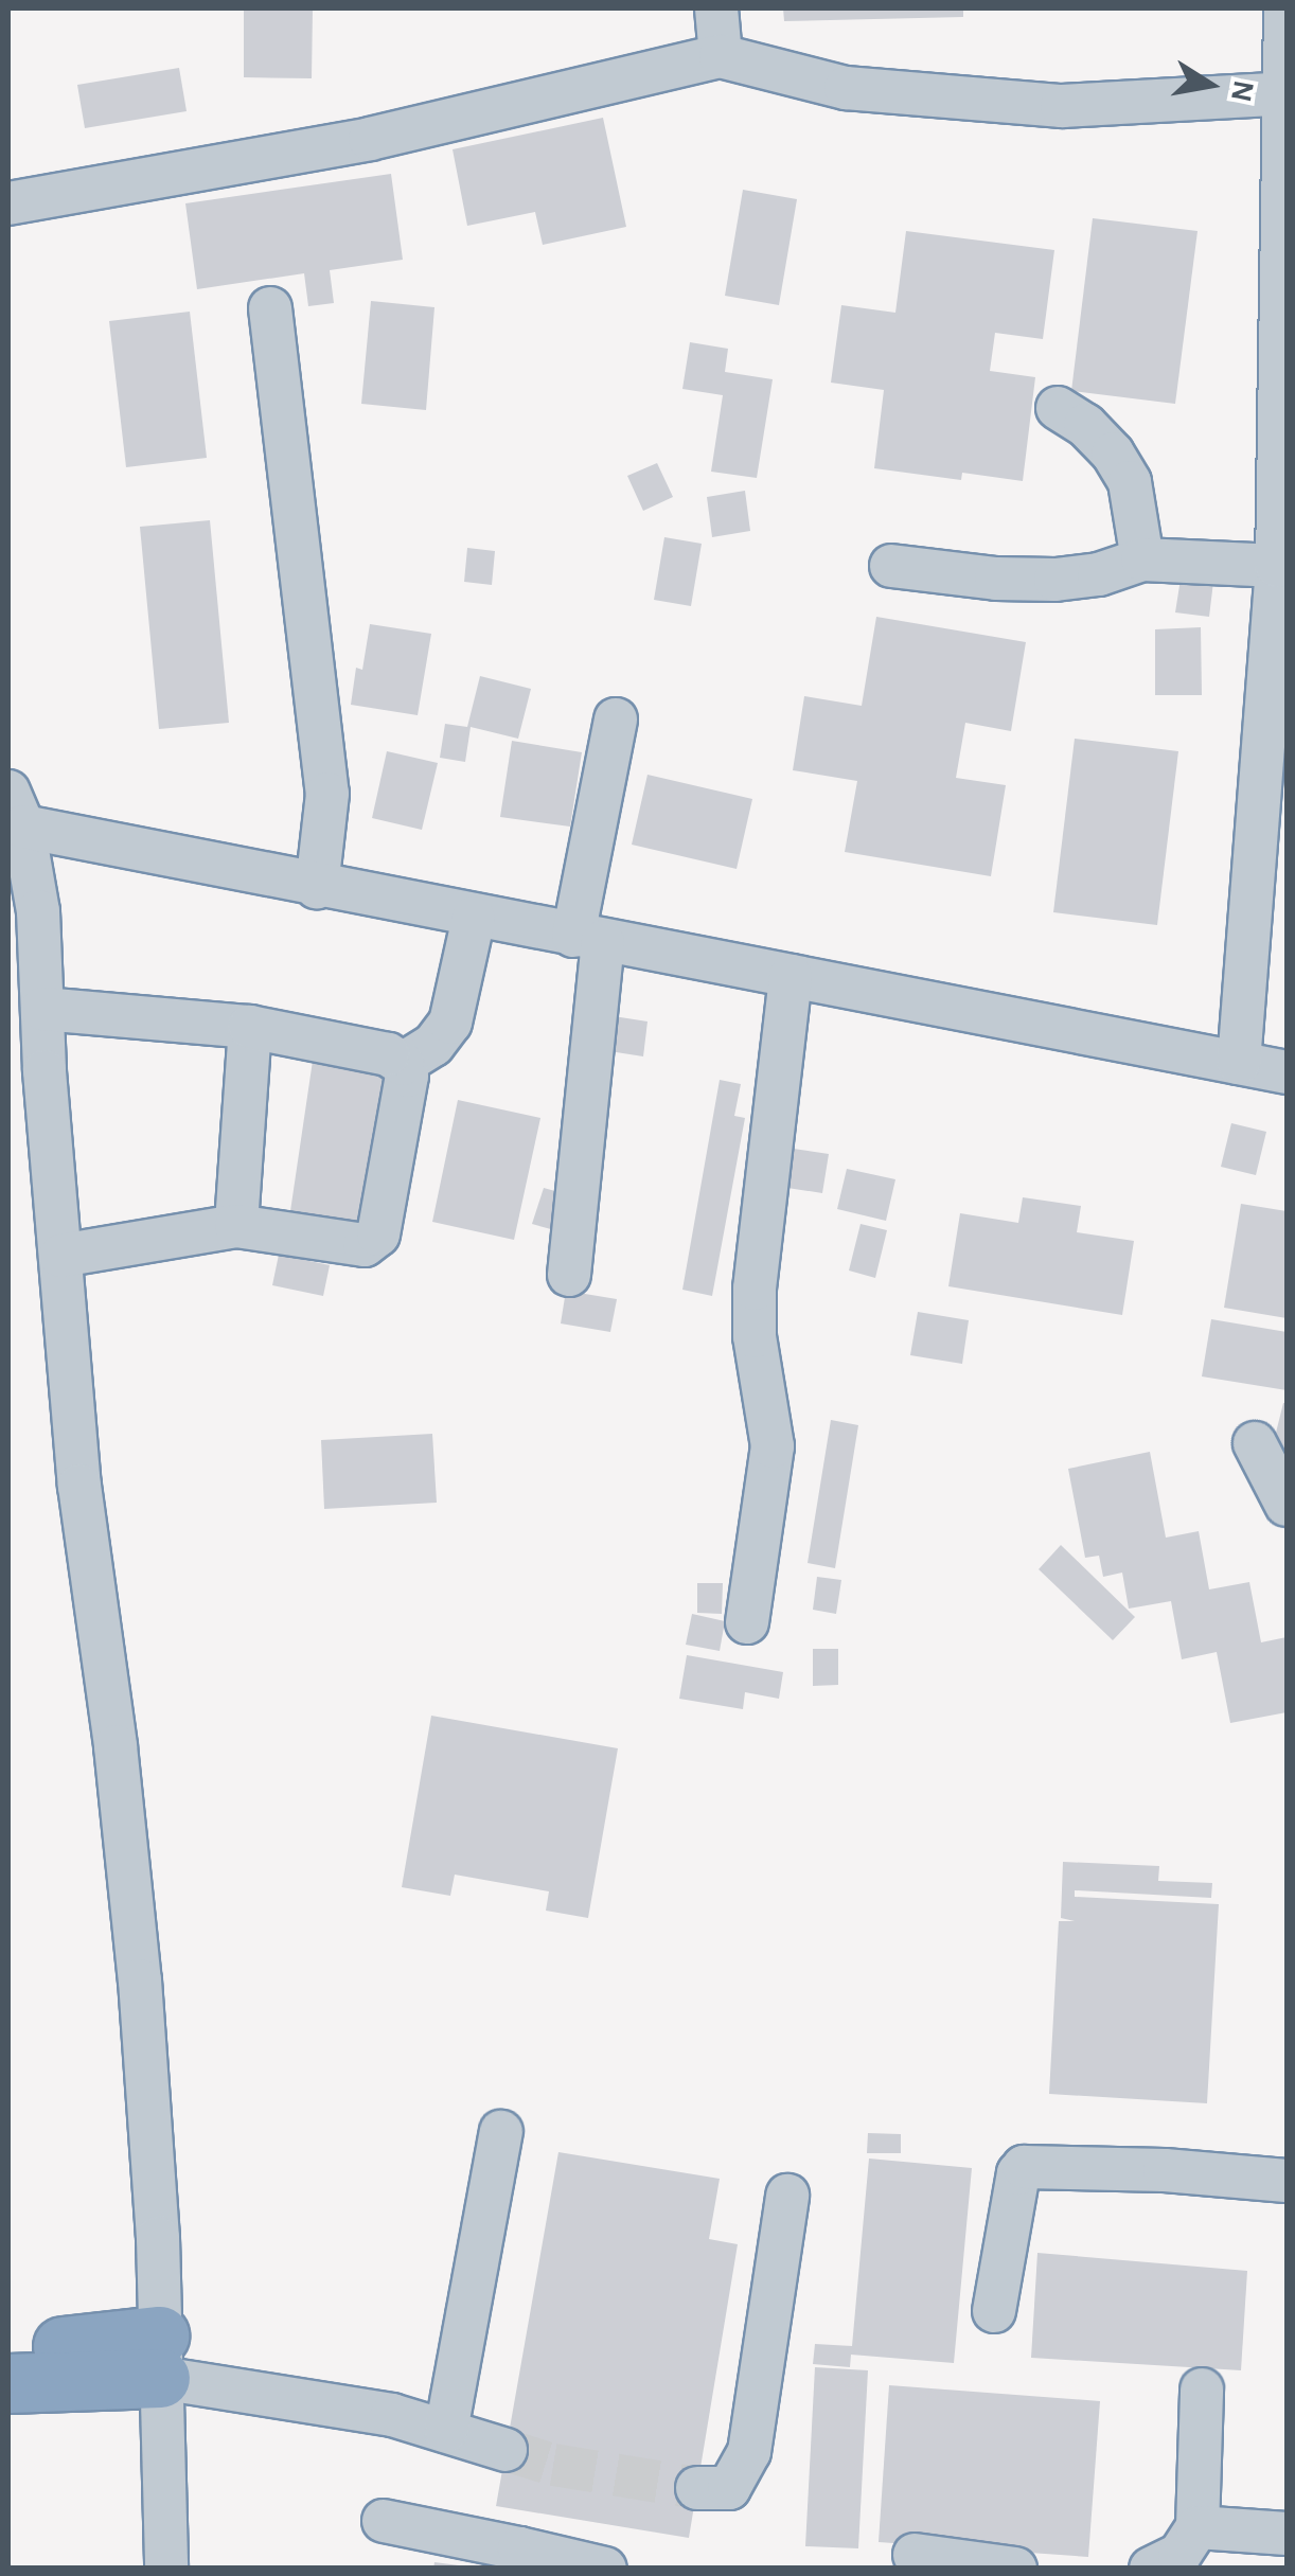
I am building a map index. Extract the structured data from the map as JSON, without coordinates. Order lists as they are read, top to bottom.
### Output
{
  "north": "right"
}
